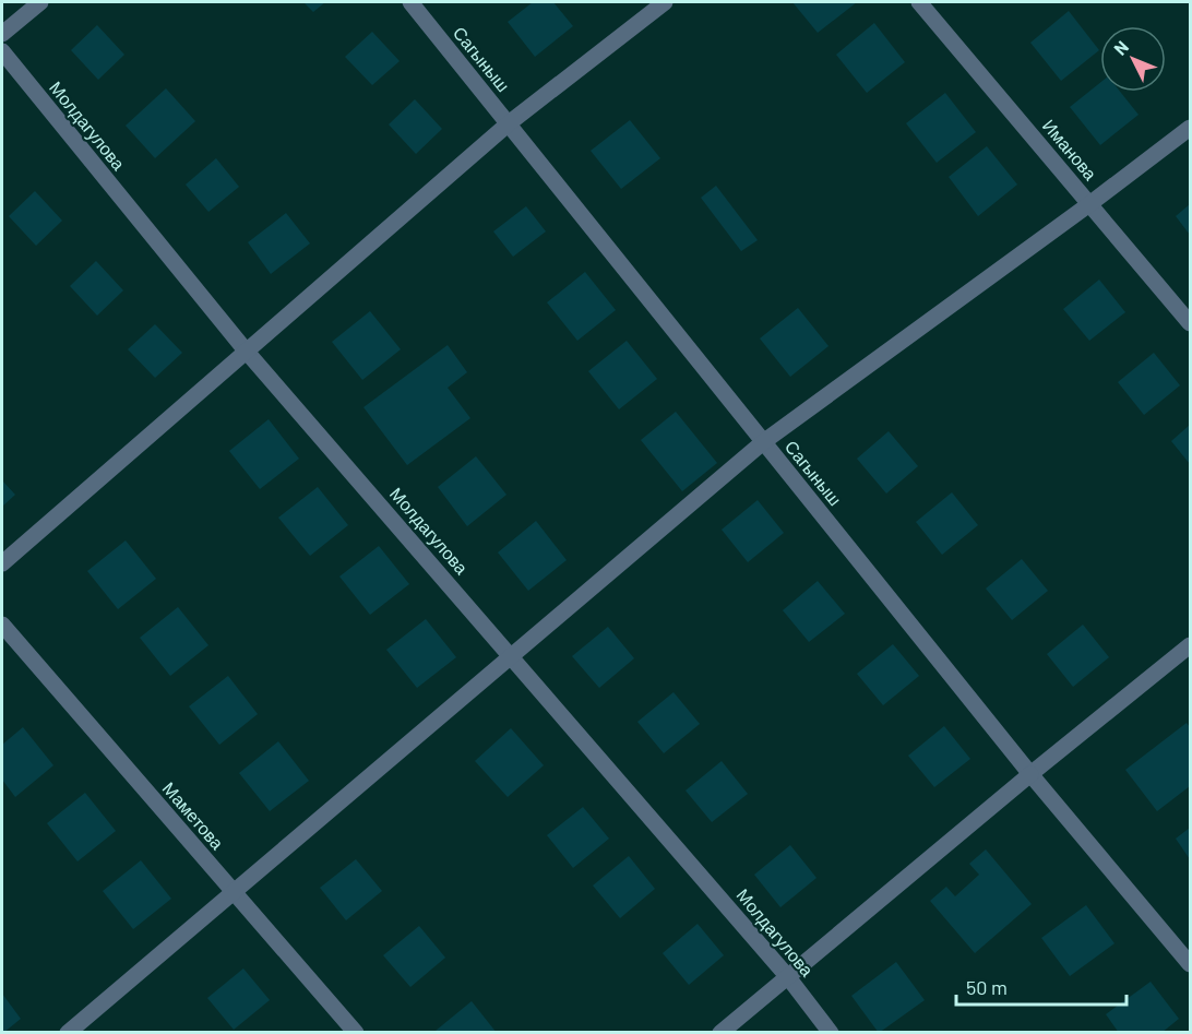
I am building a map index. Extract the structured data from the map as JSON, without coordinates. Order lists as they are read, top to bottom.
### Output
{
  "streets": {
    "street": [
      "Сагыныш",
      "Молдагулова",
      "Иманова",
      "Маметова"
    ]
  },
  "scale_bar": "50 m",
  "north": "top left"
}
